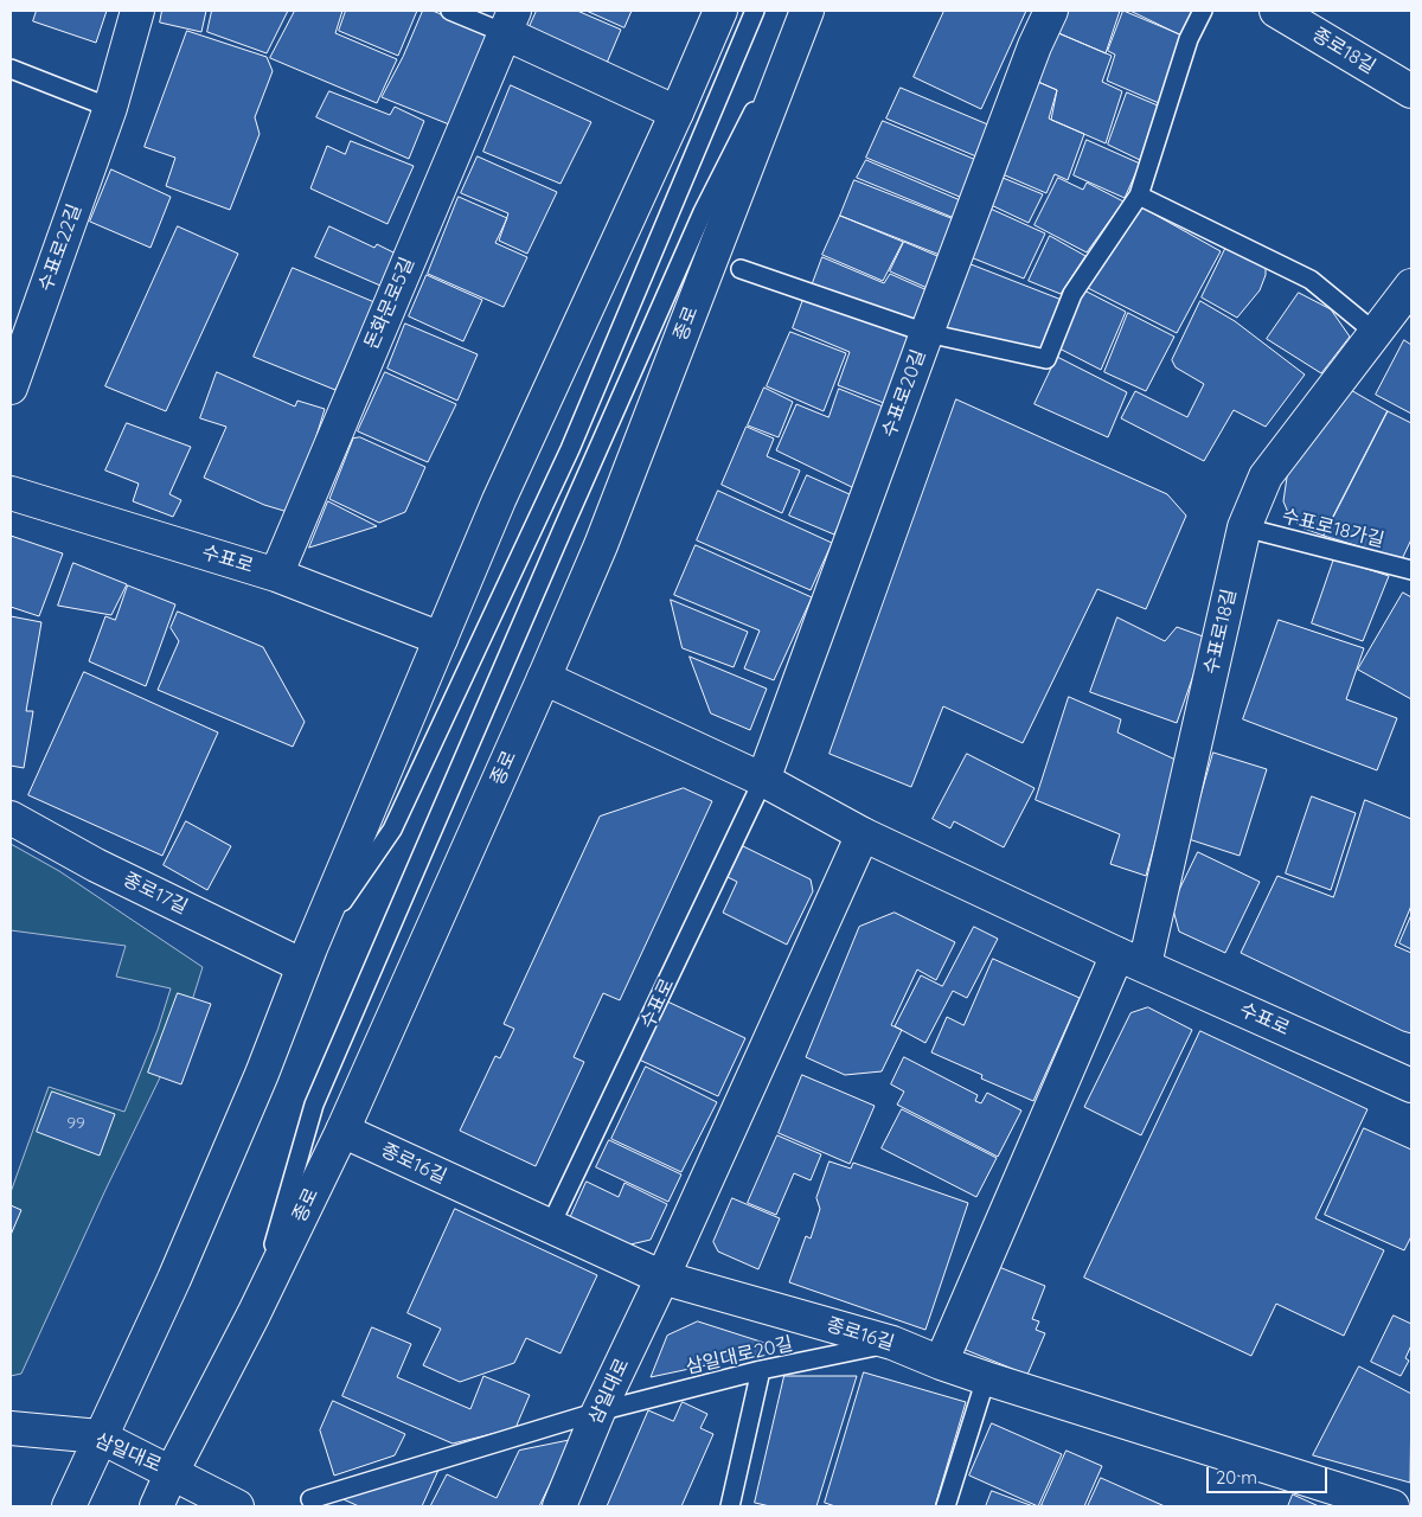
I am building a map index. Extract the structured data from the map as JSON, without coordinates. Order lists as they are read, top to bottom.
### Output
{
  "streets": {
    "street": [
      "종로18길",
      "수표로22길",
      "돈화문로5길",
      "종로",
      "수표로20길",
      "수표로",
      "수표로18길",
      "종로17길",
      "종로16길",
      "삼일대로"
    ],
    "lane": ["수표로18가길", "삼일대로20길"]
  },
  "crossings": [
    ["돈화문로5길", "수표로"],
    ["종로", "수표로"],
    ["종로", "종로16길"],
    ["종로", "삼일대로"],
    ["수표로20길", "수표로"],
    ["수표로18가길", "수표로18길"],
    ["수표로", "수표로18길"],
    ["수표로", "종로16길"],
    ["종로16길", "삼일대로20길"],
    ["종로16길", "삼일대로"],
    ["삼일대로20길", "삼일대로"]
  ],
  "house_numbers": ["99"],
  "scale_bar": "20 m"
}
